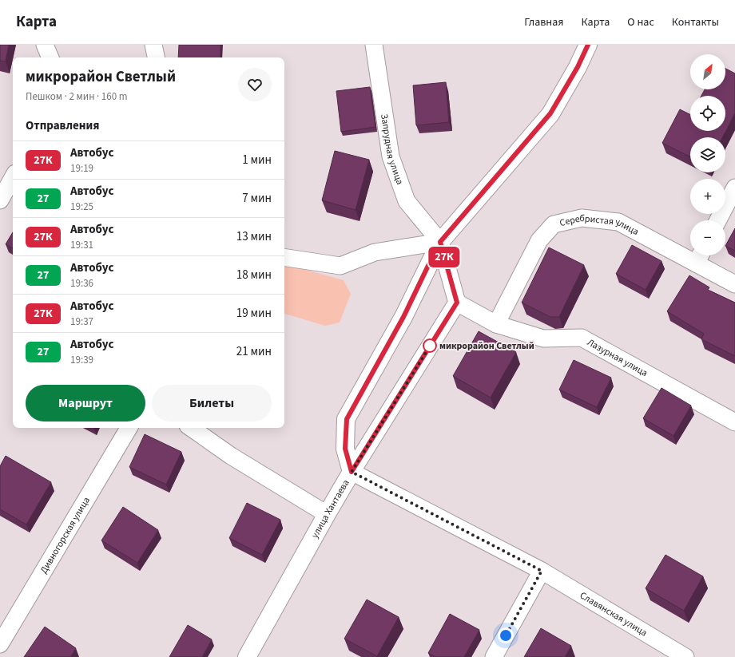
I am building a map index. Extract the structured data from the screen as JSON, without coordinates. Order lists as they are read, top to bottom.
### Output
{
  "streets": {
    "street": [
      "Запрудная улица",
      "Серебристая улица",
      "Лазурная улица",
      "улица Хантаева",
      "Дивногорская улица",
      "Славянская улица"
    ]
  },
  "crossings": [
    ["Серебристая улица", "Лазурная улица"],
    ["Лазурная улица", "улица Хантаева"],
    ["улица Хантаева", "Славянская улица"]
  ],
  "places": ["микрорайон Светлый"],
  "lines": ["bus line 27К"],
  "north": "top right",
  "page": {
    "header": "Карта",
    "nav": [
      "Главная",
      "Карта",
      "О нас",
      "Контакты"
    ],
    "on_map": "27К",
    "map_buttons": ["+", "−"],
    "heading": [
      ["микрорайон Светлый", "Пешком · 2 мин · 160 m"],
      "Отправления"
    ],
    "list": [
      {
        "mark": "27К",
        "name": "Автобус",
        "note": "19:19",
        "value": "1 мин"
      },
      {
        "mark": "27",
        "name": "Автобус",
        "note": "19:25",
        "value": "7 мин"
      },
      {
        "mark": "27К",
        "name": "Автобус",
        "note": "19:31",
        "value": "13 мин"
      },
      {
        "mark": "27",
        "name": "Автобус",
        "note": "19:36",
        "value": "18 мин"
      },
      {
        "mark": "27К",
        "name": "Автобус",
        "note": "19:37",
        "value": "19 мин"
      },
      {
        "mark": "27",
        "name": "Автобус",
        "note": "19:39",
        "value": "21 мин"
      }
    ],
    "buttons": ["Маршрут", "Билеты"]
  }
}
